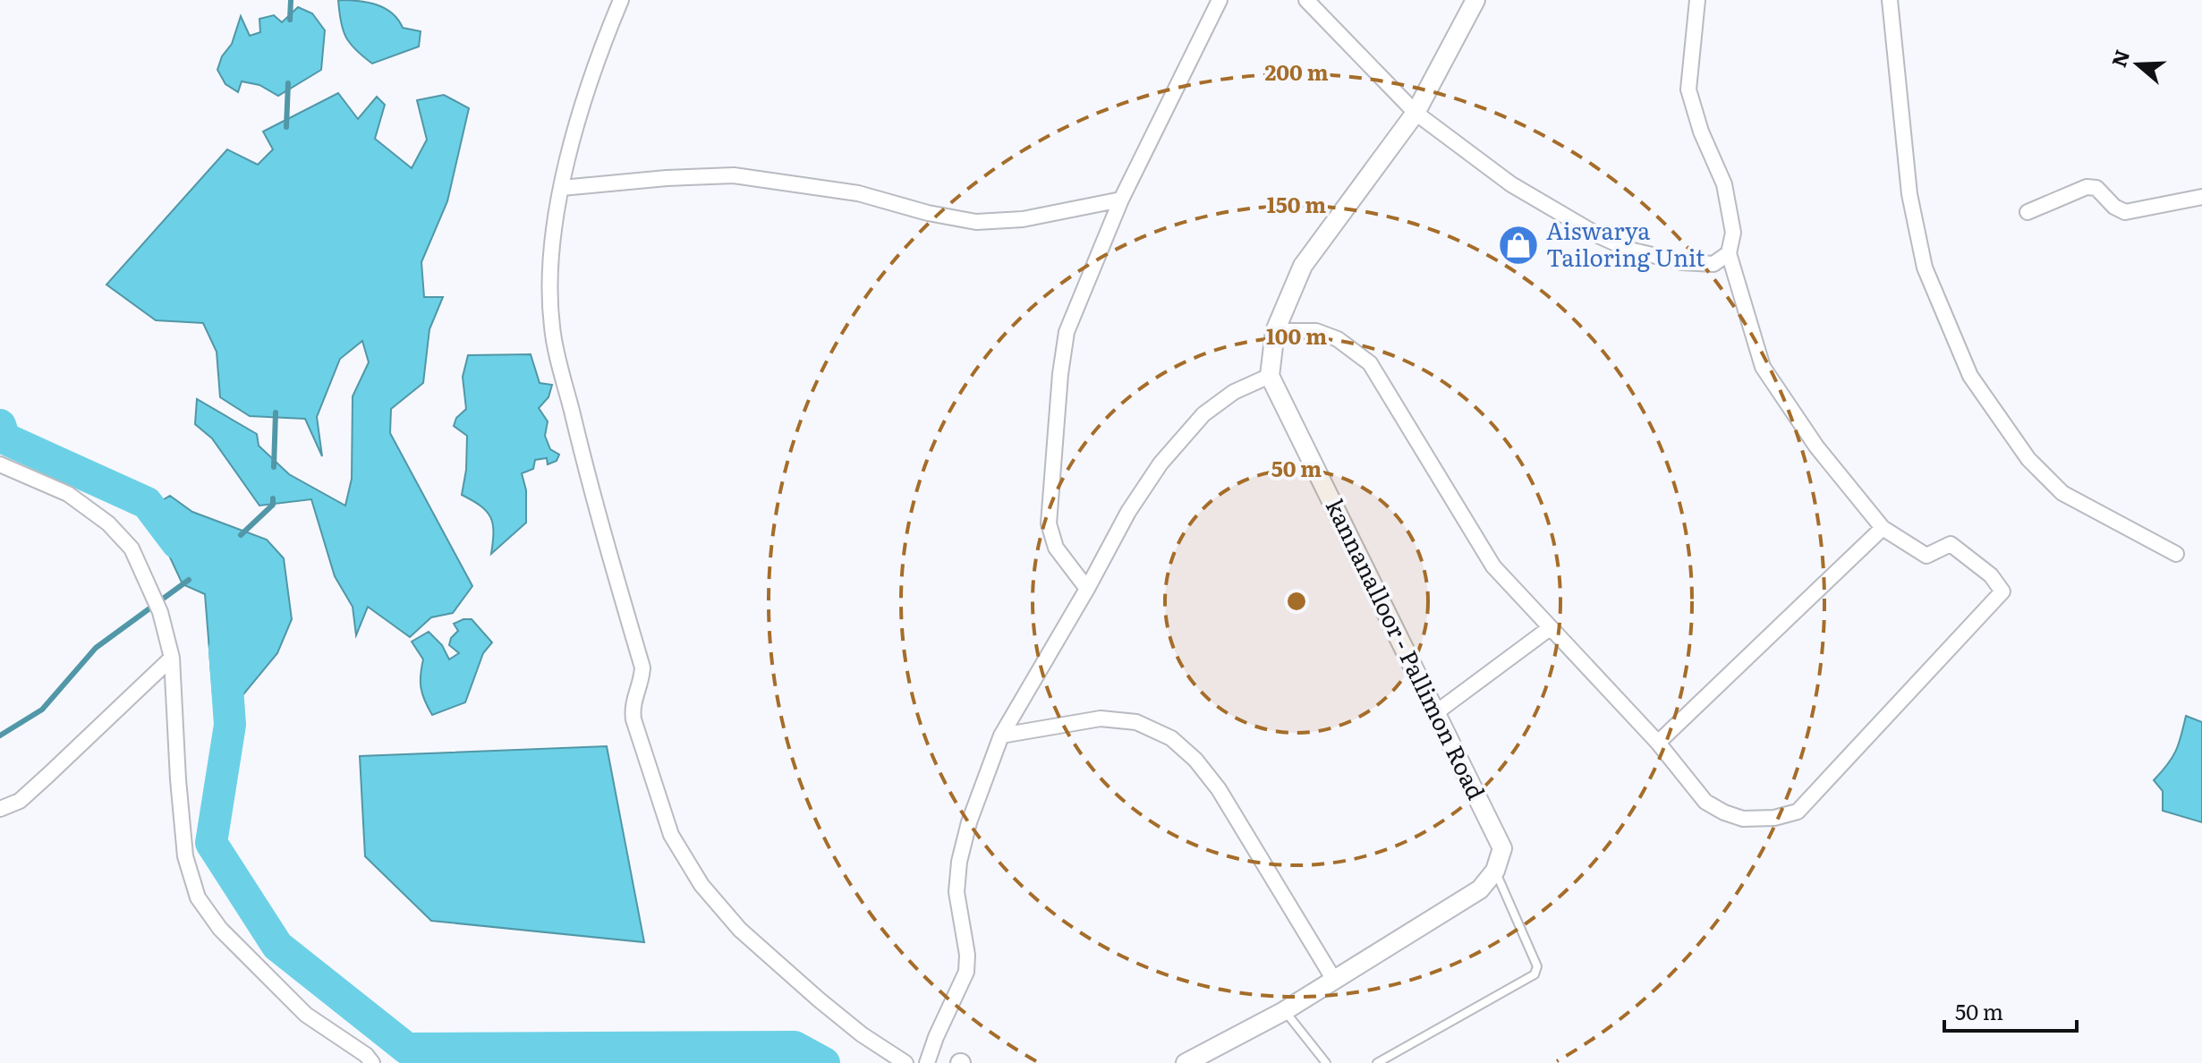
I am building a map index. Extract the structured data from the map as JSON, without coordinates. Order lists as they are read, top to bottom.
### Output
{
  "streets": {
    "street": ["kannanalloor - Pallimon Road"]
  },
  "places": {
    "shop": ["Aiswarya Tailoring Unit"]
  },
  "scale_bar": "50 m",
  "north": "left",
  "rings": [
    "200 m",
    "150 m",
    "100 m",
    "50 m"
  ]
}
